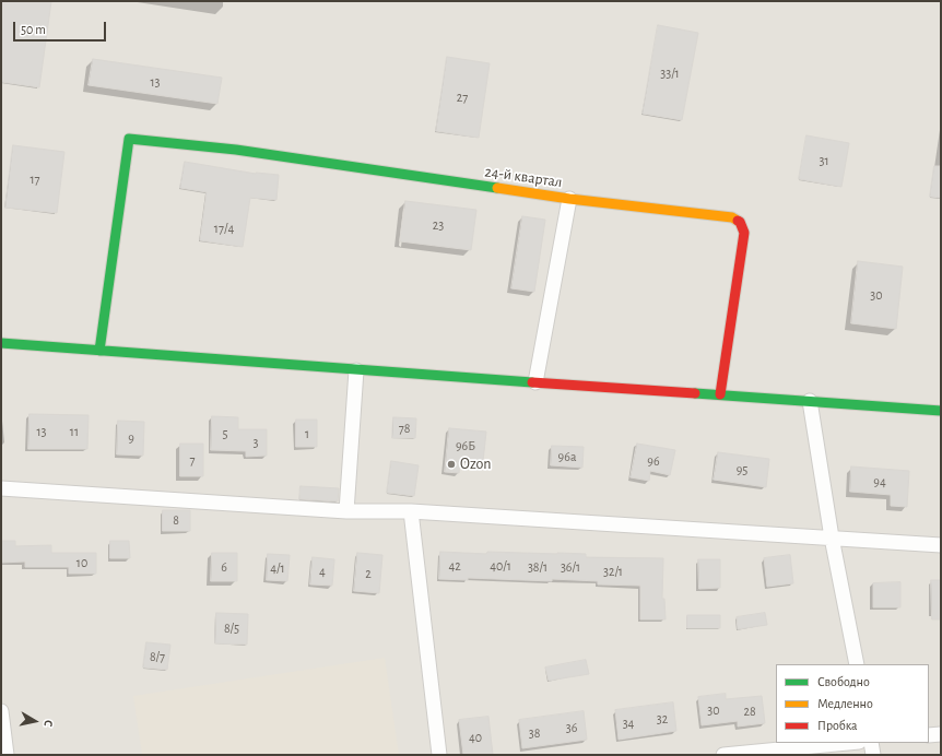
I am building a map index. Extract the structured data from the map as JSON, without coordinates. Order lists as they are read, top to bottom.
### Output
{
  "streets": {
    "street": ["24-й квартал"]
  },
  "places": ["Ozon"],
  "house_numbers": [
    "33/1",
    "13",
    "27",
    "31",
    "17",
    "23",
    "17/4",
    "30",
    "78",
    "13",
    "11",
    "5",
    "1",
    "9",
    "3",
    "96Б",
    "96а",
    "7",
    "96",
    "95",
    "94",
    "8",
    "10",
    "42",
    "40/1",
    "6",
    "38/1",
    "36/1",
    "4/1",
    "4",
    "32/1",
    "2",
    "8/5",
    "8/7",
    "30",
    "28",
    "32",
    "34",
    "36",
    "38",
    "40"
  ],
  "legend": ["Свободно", "Медленно", "Пробка"],
  "scale_bar": "50 m",
  "north": "right"
}
